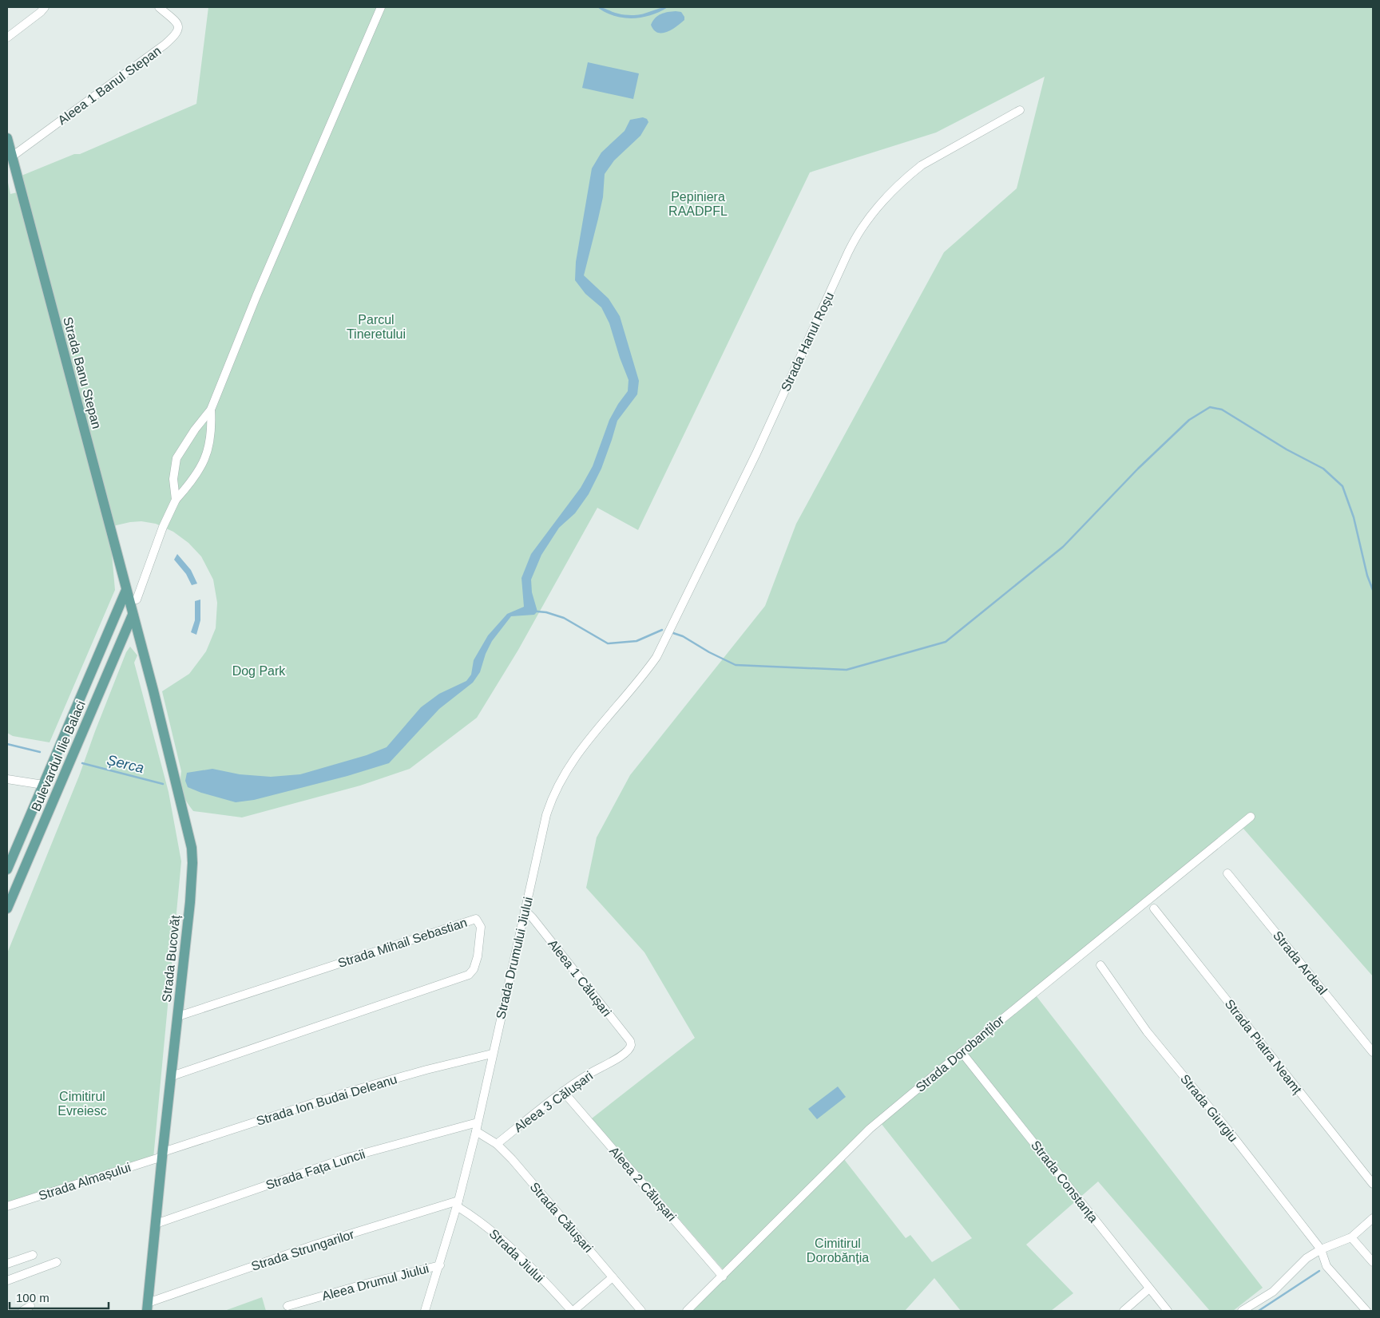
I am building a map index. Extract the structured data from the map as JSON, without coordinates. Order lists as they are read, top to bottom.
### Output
{
  "streets": {
    "main road": ["Strada Banu Stepan", "Bulevardul Ilie Balaci", "Strada Bucovăț"],
    "street": [
      "Aleea 1 Banul Stepan",
      "Strada Hanul Roșu",
      "Strada Mihail Sebastian",
      "Strada Drumului Jiului",
      "Strada Ardeal",
      "Aleea 1 Călușari",
      "Strada Piatra Neamț",
      "Strada Dorobanților",
      "Strada Ion Budai Deleanu",
      "Aleea 3 Călușari",
      "Strada Giurgiu",
      "Strada Fața Luncii",
      "Strada Almașului",
      "Strada Constanța",
      "Aleea 2 Călușari",
      "Strada Călușari",
      "Strada Strungarilor",
      "Strada Jiului",
      "Aleea Drumul Jiului"
    ]
  },
  "crossings": [
    ["Aleea 1 Banul Stepan", "Strada Banu Stepan"],
    ["Strada Hanul Roșu", "Strada Drumului Jiului"],
    ["Strada Banu Stepan", "Bulevardul Ilie Balaci"],
    ["Strada Banu Stepan", "Strada Bucovăț"],
    ["Bulevardul Ilie Balaci", "Strada Bucovăț"],
    ["Strada Mihail Sebastian", "Strada Bucovăț"],
    ["Strada Drumului Jiului", "Aleea 1 Călușari"],
    ["Strada Drumului Jiului", "Strada Ion Budai Deleanu"],
    ["Strada Drumului Jiului", "Strada Fața Luncii"],
    ["Strada Drumului Jiului", "Strada Călușari"],
    ["Strada Drumului Jiului", "Strada Strungarilor"],
    ["Strada Drumului Jiului", "Strada Jiului"],
    ["Strada Drumului Jiului", "Aleea Drumul Jiului"],
    ["Strada Bucovăț", "Strada Ion Budai Deleanu"],
    ["Strada Bucovăț", "Strada Fața Luncii"],
    ["Strada Bucovăț", "Strada Almașului"],
    ["Strada Bucovăț", "Strada Strungarilor"],
    ["Aleea 1 Călușari", "Aleea 3 Călușari"],
    ["Strada Dorobanților", "Strada Constanța"],
    ["Strada Dorobanților", "Aleea 2 Călușari"],
    ["Strada Ion Budai Deleanu", "Strada Almașului"],
    ["Aleea 3 Călușari", "Aleea 2 Călușari"],
    ["Aleea 3 Călușari", "Strada Călușari"],
    ["Strada Strungarilor", "Strada Jiului"]
  ],
  "water": ["Șerca"],
  "parks": [
    "Pepiniera RAADPFL",
    "Parcul Tineretului",
    "Dog Park",
    "Cimitirul Evreiesc",
    "Cimitirul Dorobănția"
  ],
  "scale_bar": "100 m"
}
